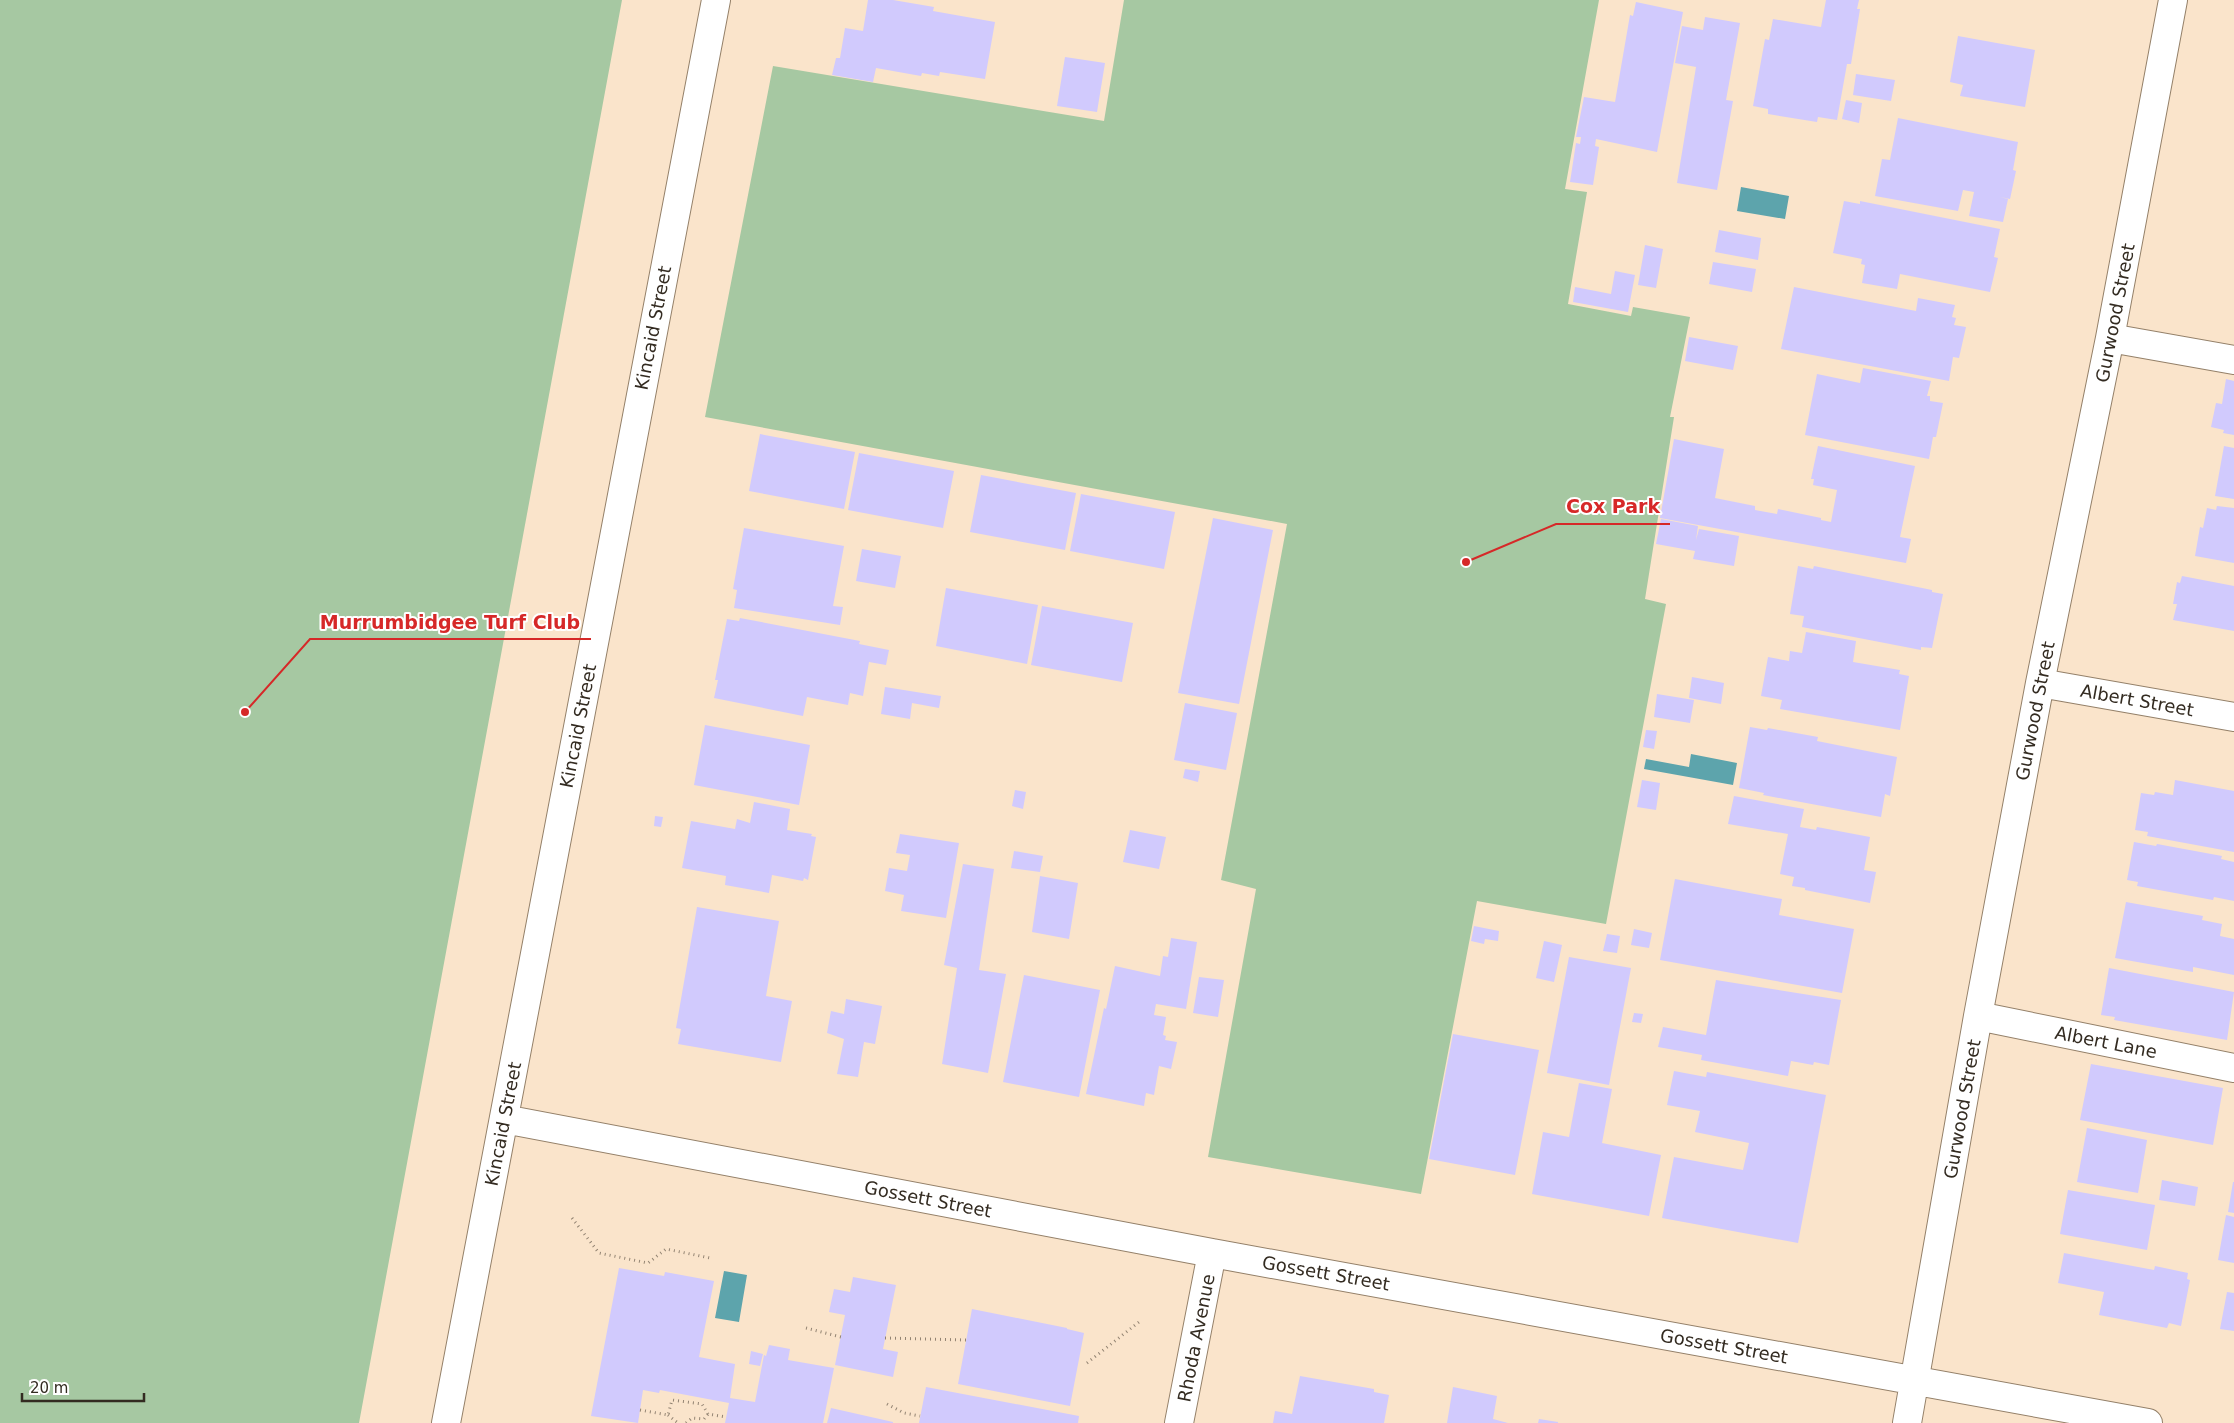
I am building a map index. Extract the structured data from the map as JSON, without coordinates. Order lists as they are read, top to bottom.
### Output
{
  "streets": {
    "street": [
      "Gurwood Street",
      "Kincaid Street",
      "Albert Street",
      "Albert Lane",
      "Gossett Street",
      "Rhoda Avenue"
    ]
  },
  "crossings": [
    ["Gurwood Street", "Albert Street"],
    ["Gurwood Street", "Albert Lane"],
    ["Gurwood Street", "Gossett Street"],
    ["Kincaid Street", "Gossett Street"],
    ["Gossett Street", "Rhoda Avenue"]
  ],
  "places": ["Cox Park", "Murrumbidgee Turf Club"],
  "scale_bar": "20 m"
}
